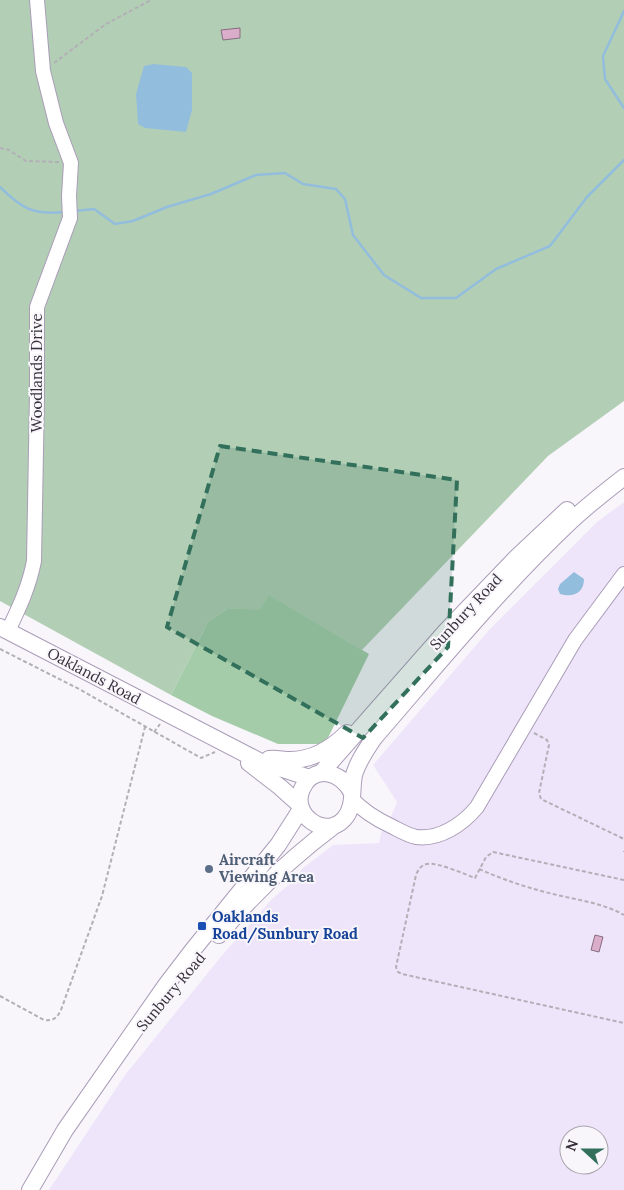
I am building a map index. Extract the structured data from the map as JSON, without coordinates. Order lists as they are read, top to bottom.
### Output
{
  "streets": {
    "main road": ["Sunbury Road", "Oaklands Road"],
    "lane": ["Woodlands Drive"]
  },
  "crossings": [
    ["Woodlands Drive", "Oaklands Road"],
    ["Sunbury Road", "Oaklands Road"]
  ],
  "places": {
    "other": ["Aircraft Viewing Area"],
    "transit": ["Oaklands Road/Sunbury Road"]
  },
  "north": "left"
}
